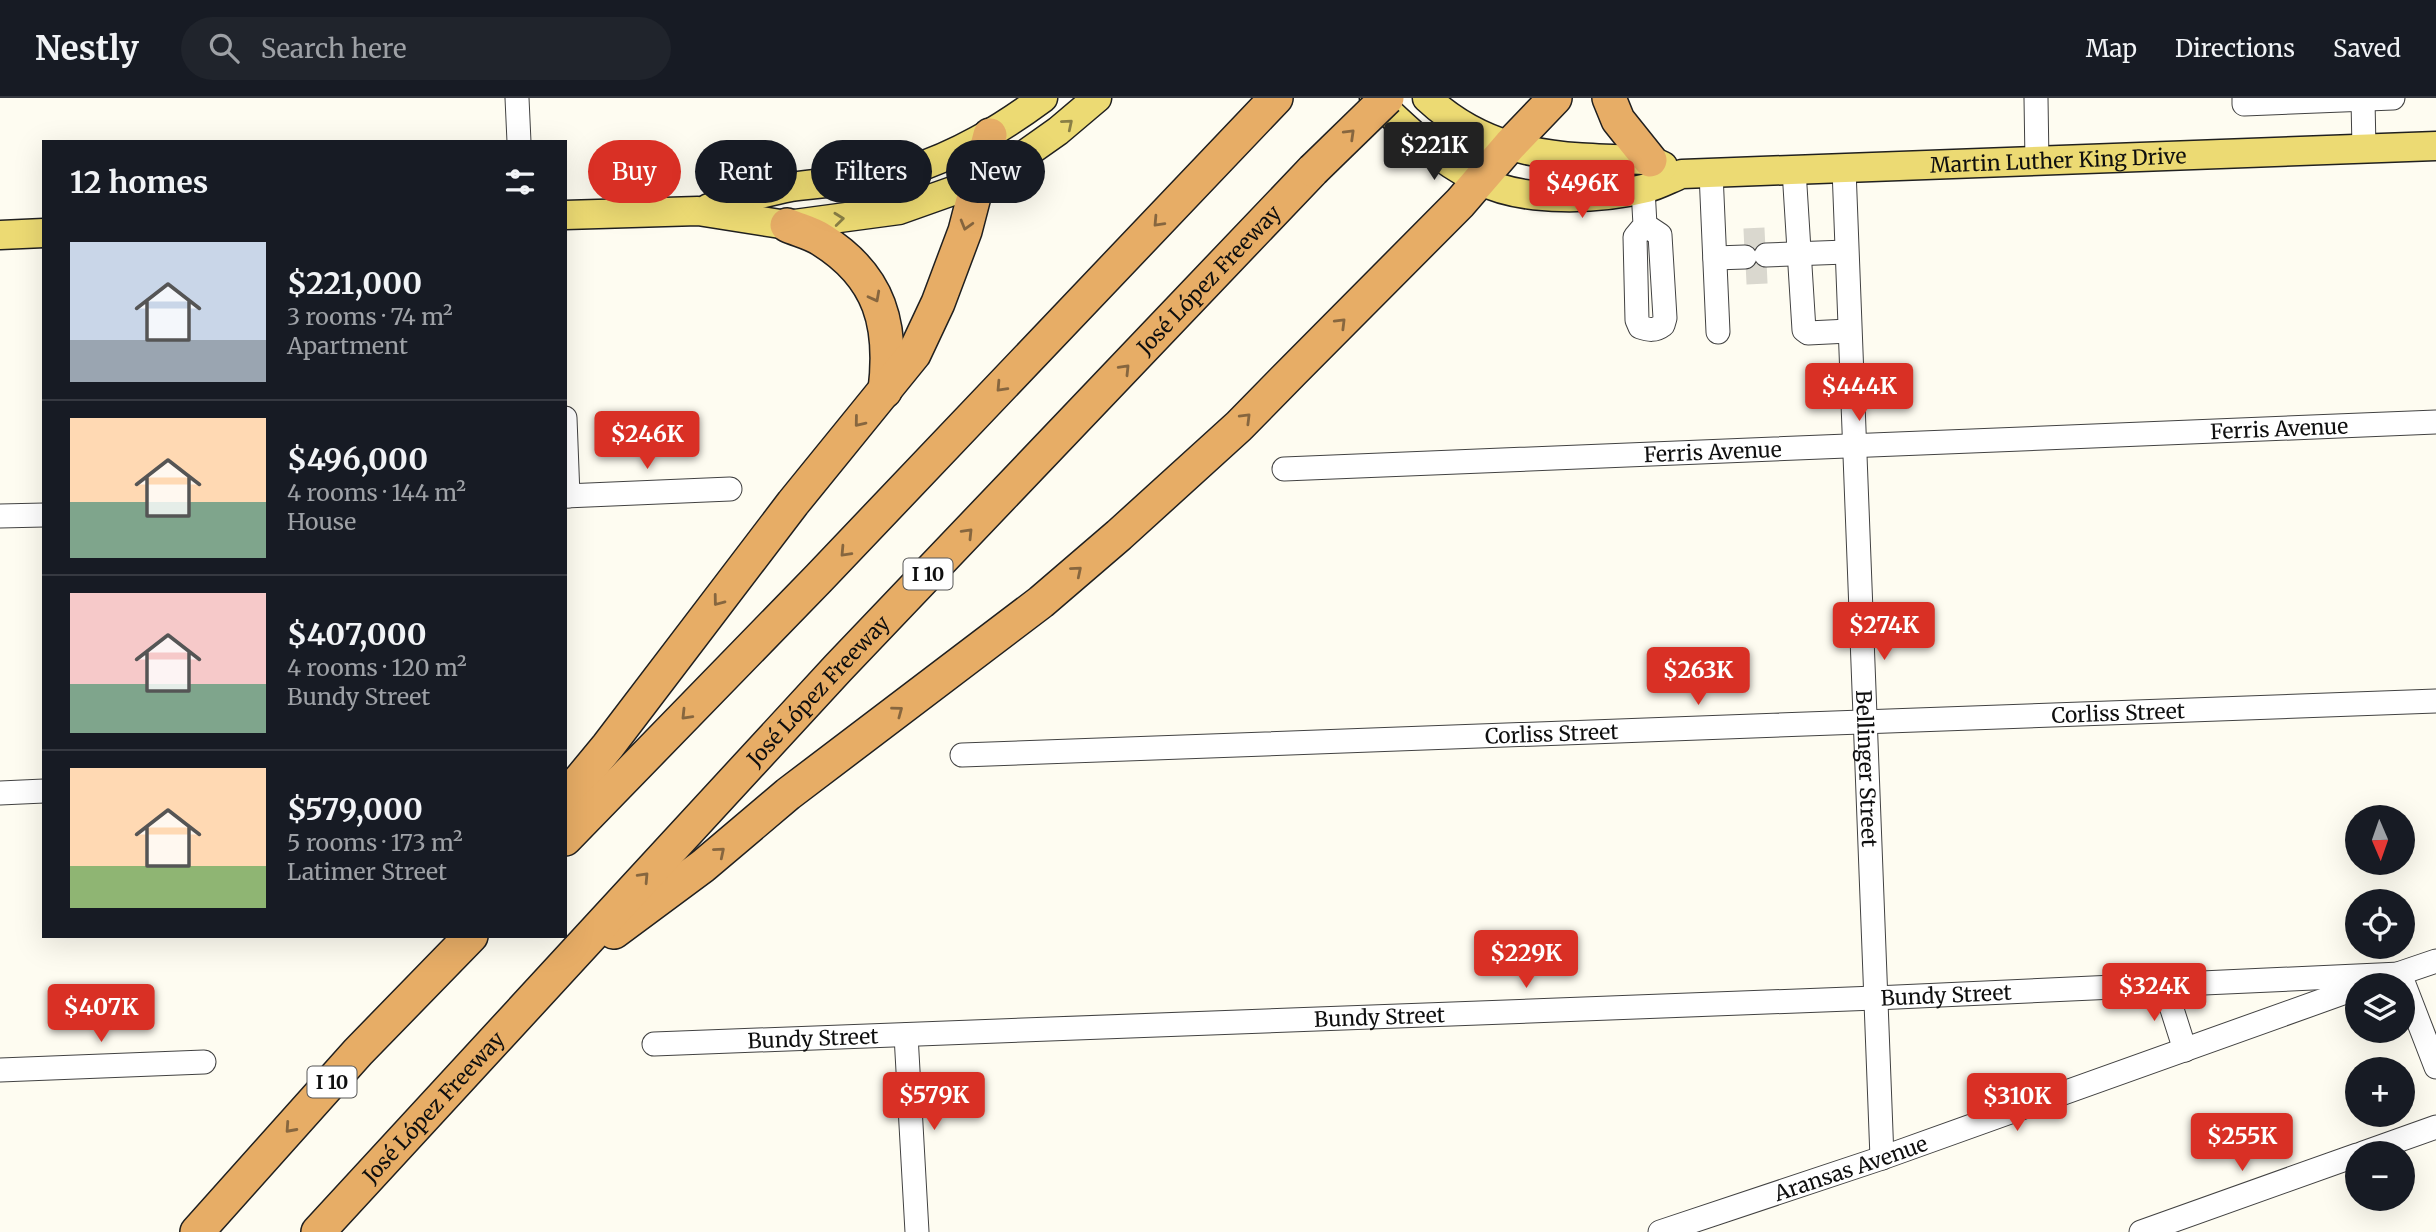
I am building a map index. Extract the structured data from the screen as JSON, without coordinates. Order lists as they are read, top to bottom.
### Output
{
  "streets": {
    "highway": ["José López Freeway", "I 10"],
    "main road": ["Martin Luther King Drive"],
    "street": [
      "Ferris Avenue",
      "Corliss Street",
      "Bellinger Street",
      "Bundy Street",
      "Aransas Avenue"
    ]
  },
  "crossings": [
    ["Martin Luther King Drive", "Bellinger Street"],
    ["Ferris Avenue", "Bellinger Street"],
    ["Corliss Street", "Bellinger Street"],
    ["Bellinger Street", "Bundy Street"],
    ["Bellinger Street", "Aransas Avenue"]
  ],
  "north": "bottom",
  "page": {
    "header": "Nestly",
    "search": "Search here",
    "nav": ["Map", "Directions", "Saved"],
    "price": [
      "$221K",
      "$496K",
      "$444K",
      "$246K",
      "$274K",
      "$263K",
      "$229K",
      "$324K",
      "$407K",
      "$579K",
      "$310K",
      "$255K"
    ],
    "chip": [
      "Buy",
      "Rent",
      "Filters",
      "New"
    ],
    "heading": "12 homes",
    "list": [
      {
        "name": "$221,000",
        "note": "3 rooms · 74 m² · Apartment"
      },
      {
        "name": "$496,000",
        "note": "4 rooms · 144 m² · House"
      },
      {
        "name": "$407,000",
        "note": "4 rooms · 120 m² · Bundy Street"
      },
      {
        "name": "$579,000",
        "note": "5 rooms · 173 m² · Latimer Street"
      }
    ],
    "map_buttons": ["+", "−"]
  }
}
